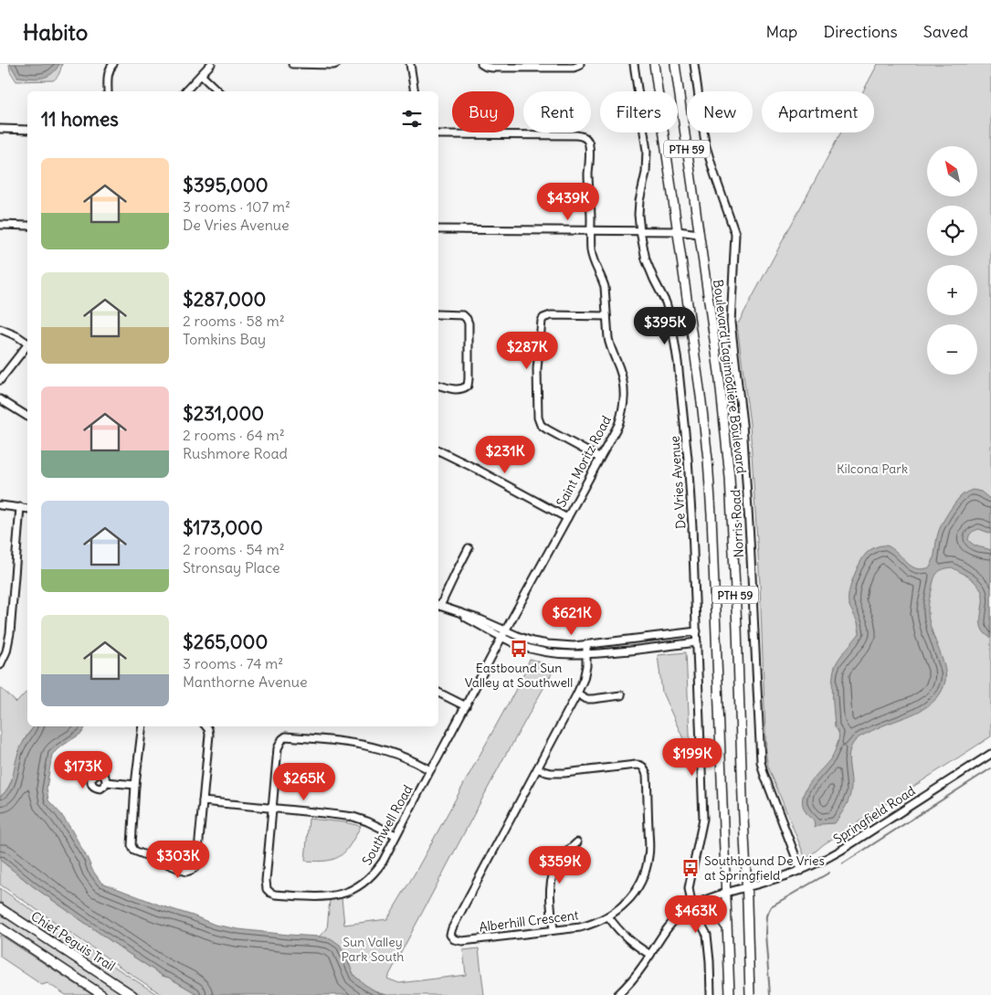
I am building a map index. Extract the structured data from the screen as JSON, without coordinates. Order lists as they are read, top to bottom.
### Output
{
  "streets": {
    "main road": ["PTH 59", "Boulevard Lagimodière Boulevard", "Chief Peguis Trail"],
    "street": [
      "Saint Moritz Road",
      "De Vries Avenue",
      "Norris Road",
      "Springfield Road",
      "Southwell Road",
      "Alberhill Crescent"
    ]
  },
  "crossings": [
    ["PTH 59", "Springfield Road"],
    ["Boulevard Lagimodière Boulevard", "Springfield Road"],
    ["Saint Moritz Road", "Southwell Road"],
    ["De Vries Avenue", "Springfield Road"],
    ["Norris Road", "Springfield Road"]
  ],
  "parks": ["Kilcona Park", "Sun Valley Park South"],
  "places": {
    "bus stop": ["Eastbound Sun Valley at Southwell", "Southbound De Vries at Springfield"]
  },
  "north": "top left",
  "page": {
    "header": "Habito",
    "nav": ["Map", "Directions", "Saved"],
    "chip": [
      "Buy",
      "Rent",
      "Filters",
      "New",
      "Apartment"
    ],
    "heading": "11 homes",
    "map_buttons": ["+", "−"],
    "list": [
      {
        "name": "$395,000",
        "note": "3 rooms · 107 m² · De Vries Avenue"
      },
      {
        "name": "$287,000",
        "note": "2 rooms · 58 m² · Tomkins Bay"
      },
      {
        "name": "$231,000",
        "note": "2 rooms · 64 m² · Rushmore Road"
      },
      {
        "name": "$173,000",
        "note": "2 rooms · 54 m² · Stronsay Place"
      },
      {
        "name": "$265,000",
        "note": "3 rooms · 74 m² · Manthorne Avenue"
      }
    ],
    "price": [
      "$439K",
      "$395K",
      "$287K",
      "$231K",
      "$621K",
      "$199K",
      "$173K",
      "$265K",
      "$303K",
      "$359K",
      "$463K"
    ]
  }
}
